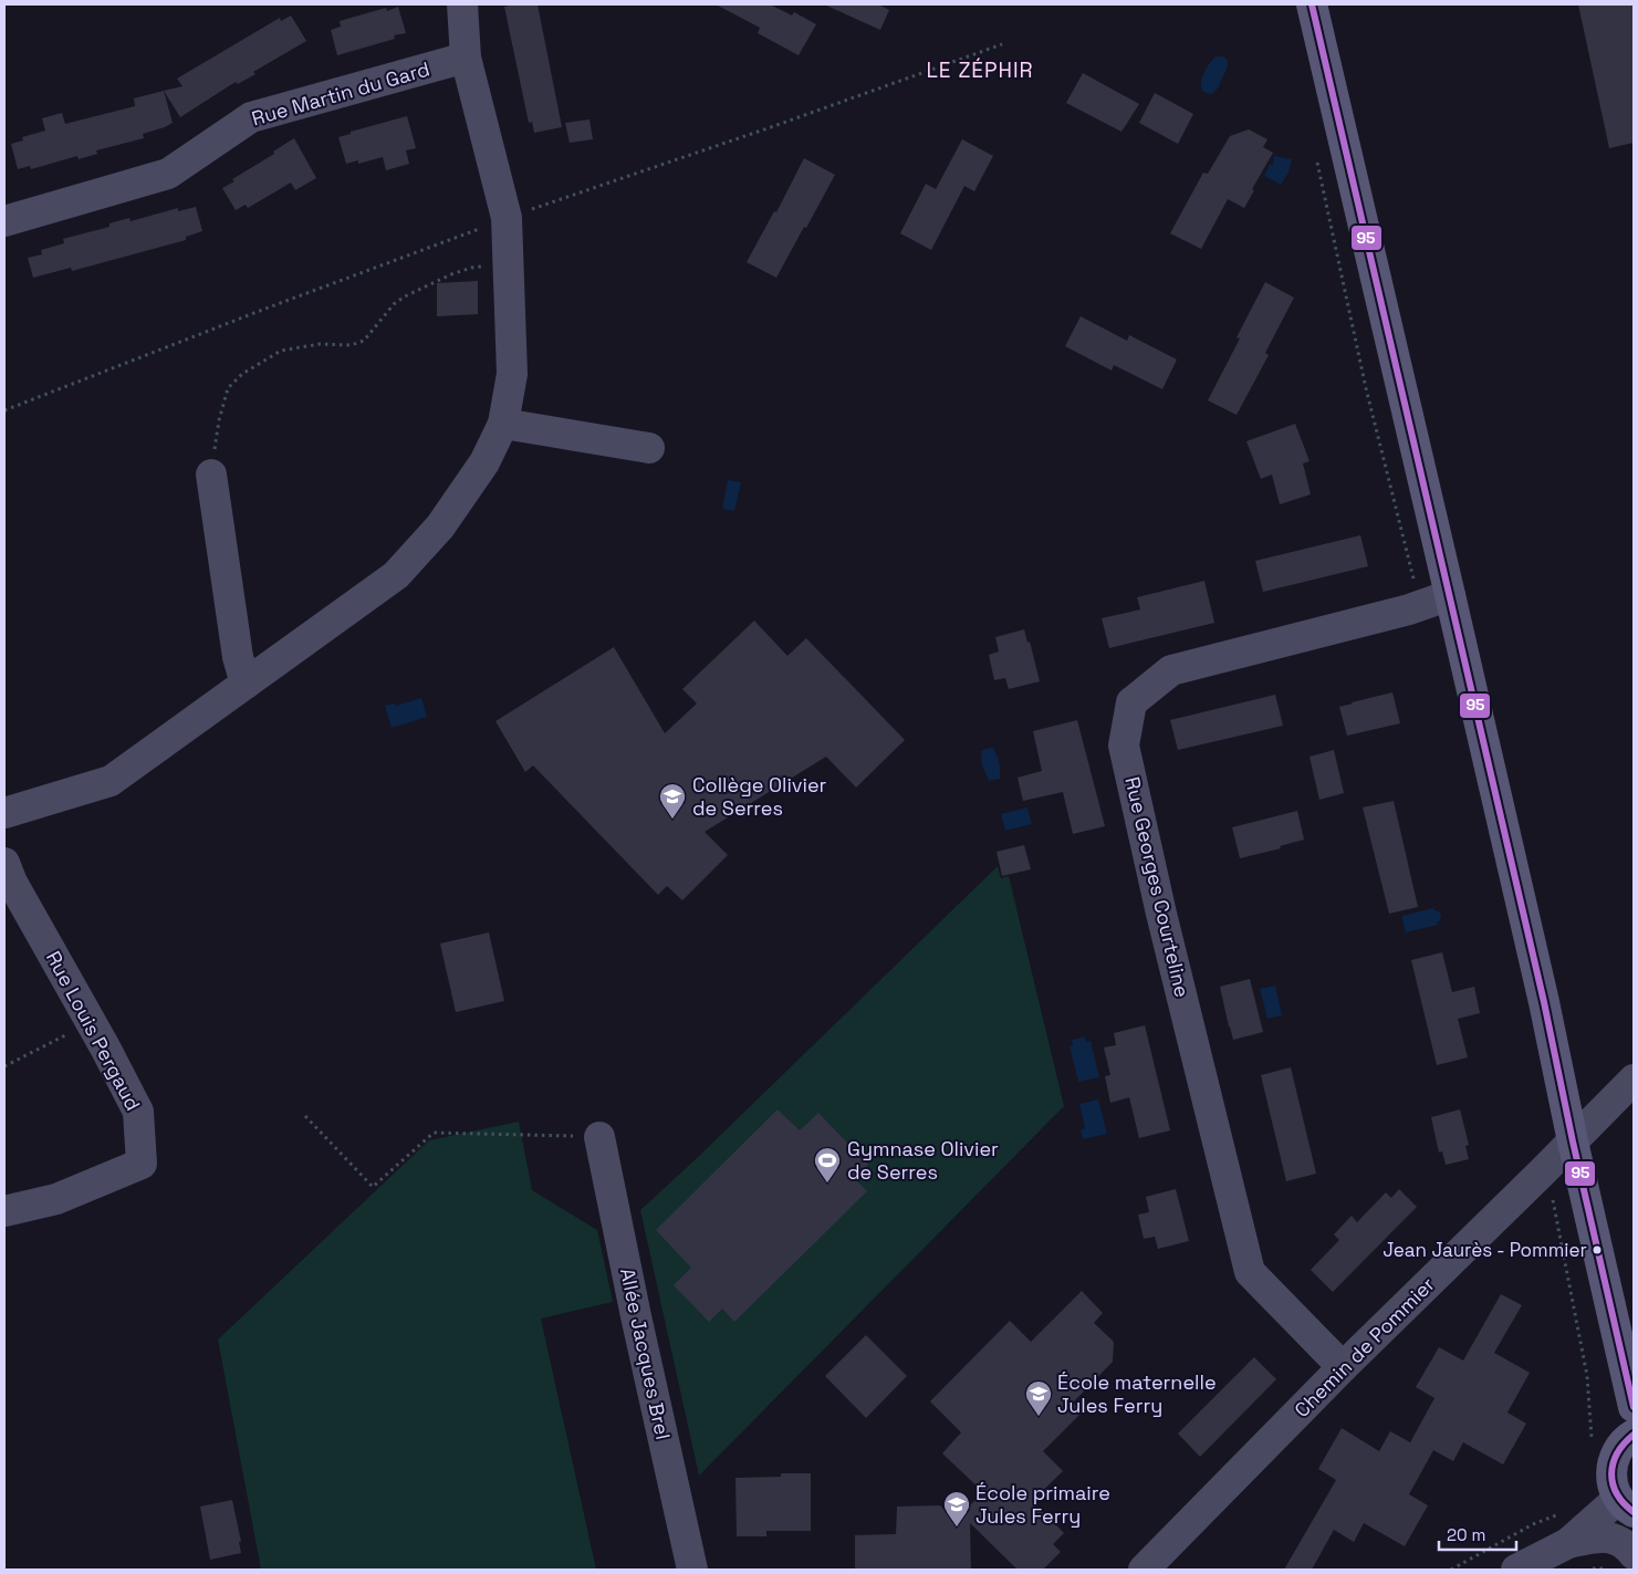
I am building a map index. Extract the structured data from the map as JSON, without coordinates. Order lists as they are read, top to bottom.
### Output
{
  "streets": {
    "street": [
      "Rue Martin du Gard",
      "Rue Georges Courteline",
      "Rue Louis Pergaud",
      "Chemin de Pommier",
      "Allée Jacques Brel"
    ]
  },
  "crossings": [
    ["Rue Georges Courteline", "Chemin de Pommier"]
  ],
  "districts": ["LE ZÉPHIR"],
  "places": {
    "school or university": ["Collège Olivier de Serres", "École maternelle Jules Ferry", "École primaire Jules Ferry"],
    "sports": ["Gymnase Olivier de Serres"],
    "other": ["Jean Jaurès - Pommier"]
  },
  "lines": ["transit line 95"],
  "scale_bar": "20 m"
}
